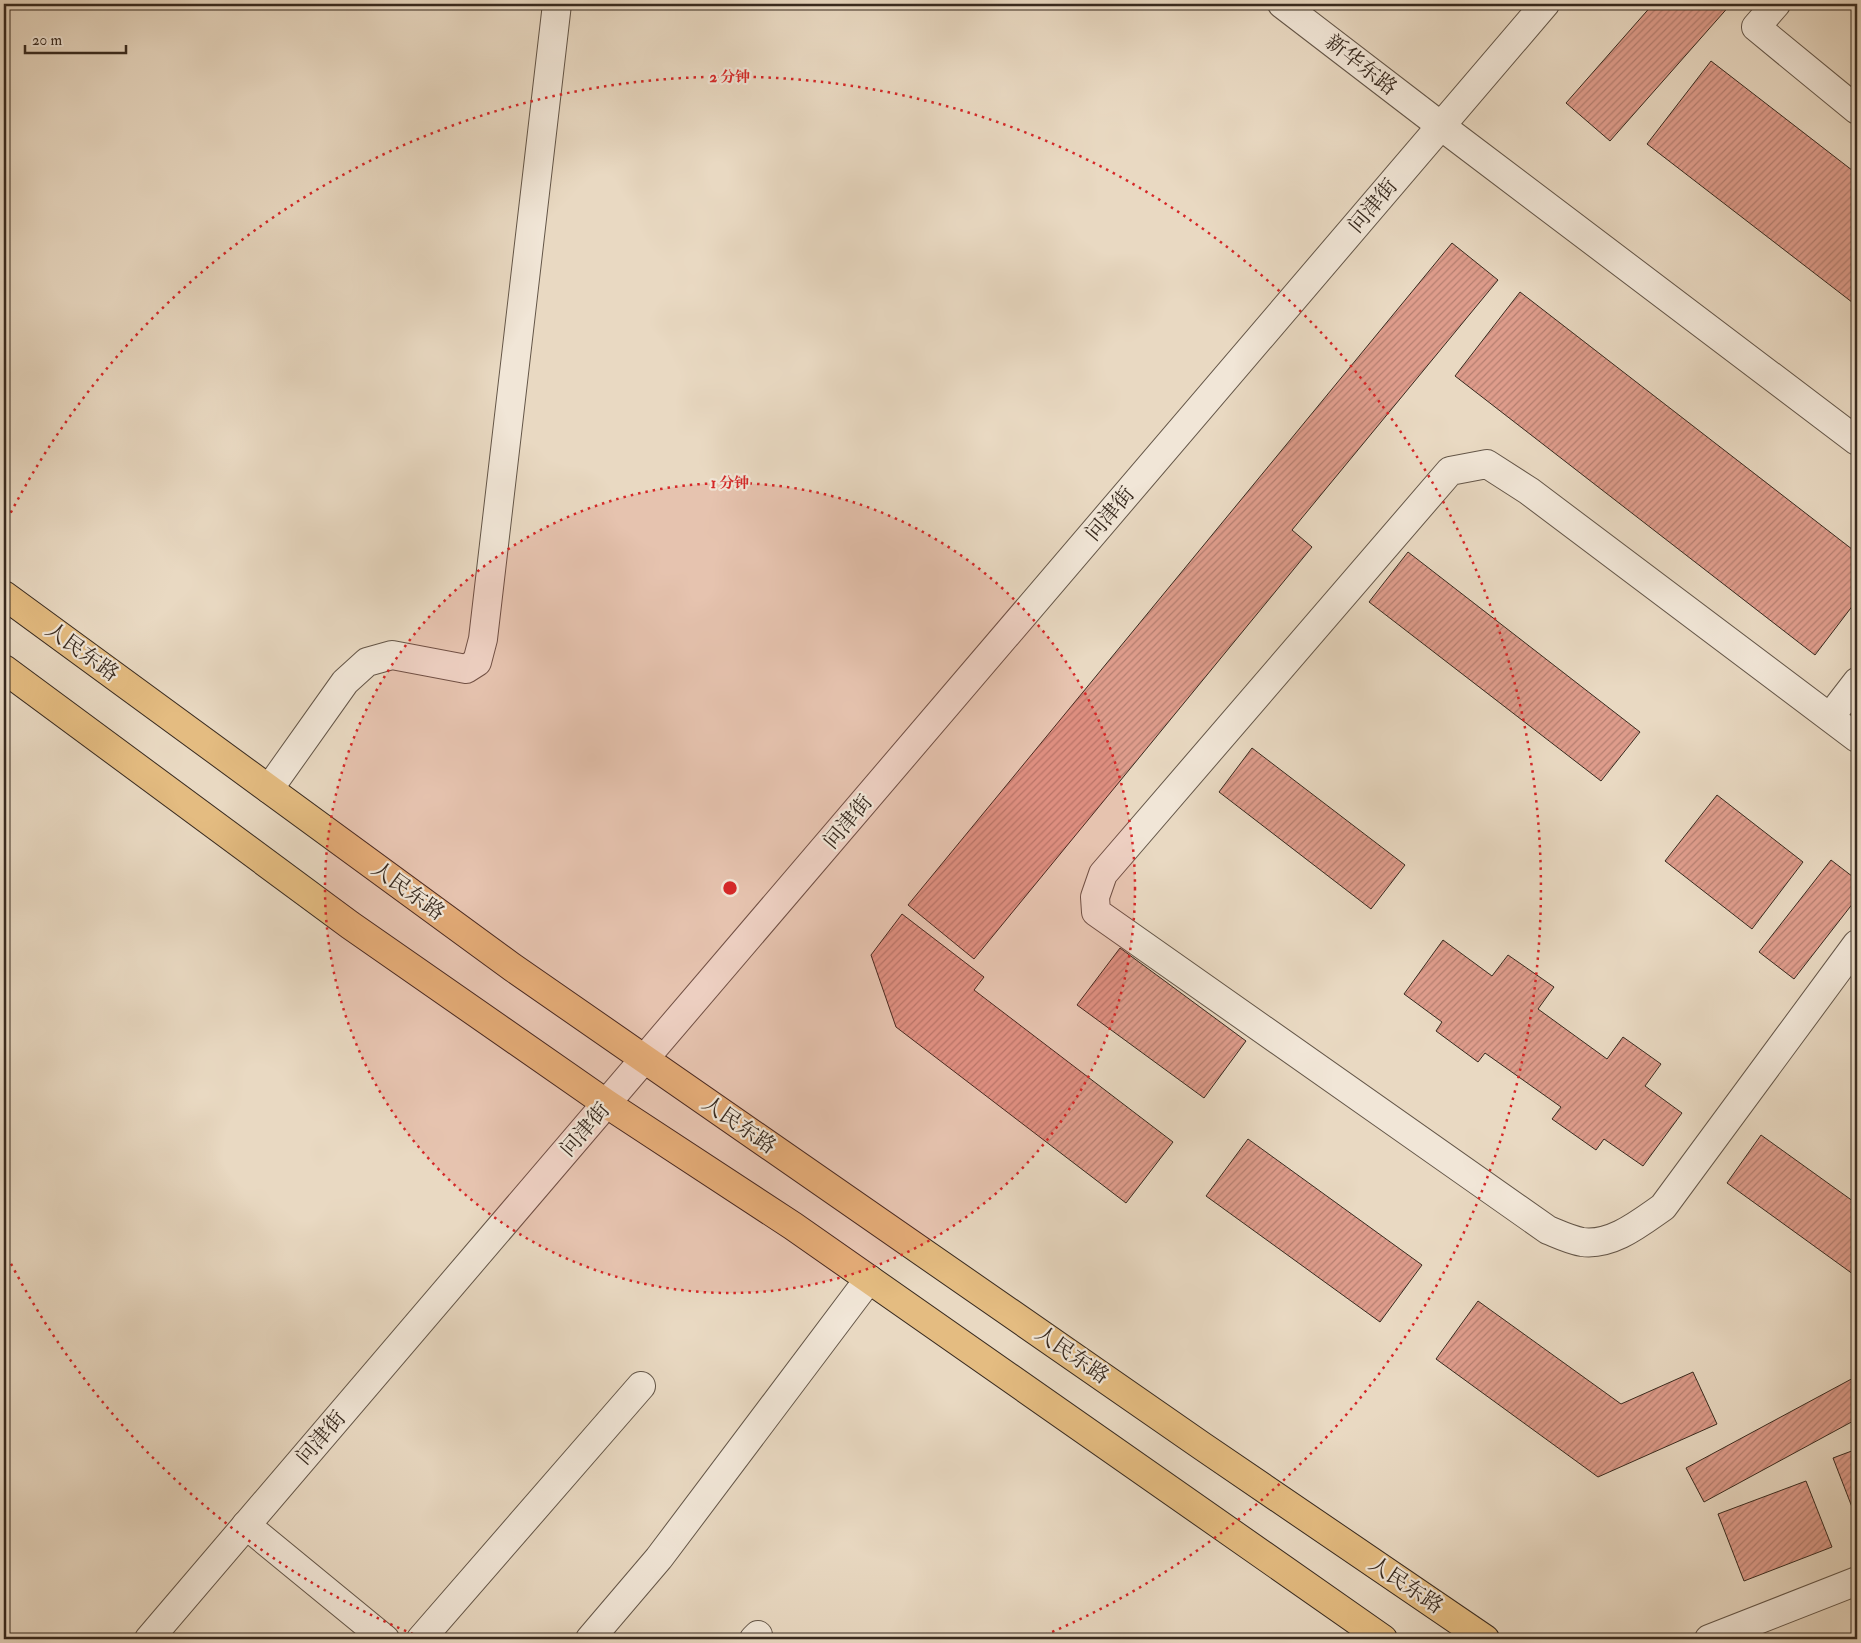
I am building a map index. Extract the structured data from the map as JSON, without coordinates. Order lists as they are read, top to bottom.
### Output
{
  "streets": {
    "main road": ["人民东路"],
    "street": ["新华东路", "问津街"]
  },
  "crossings": [
    ["新华东路", "问津街"],
    ["问津街", "人民东路"]
  ],
  "scale_bar": "20 m",
  "rings": ["2 分钟", "1 分钟"]
}
